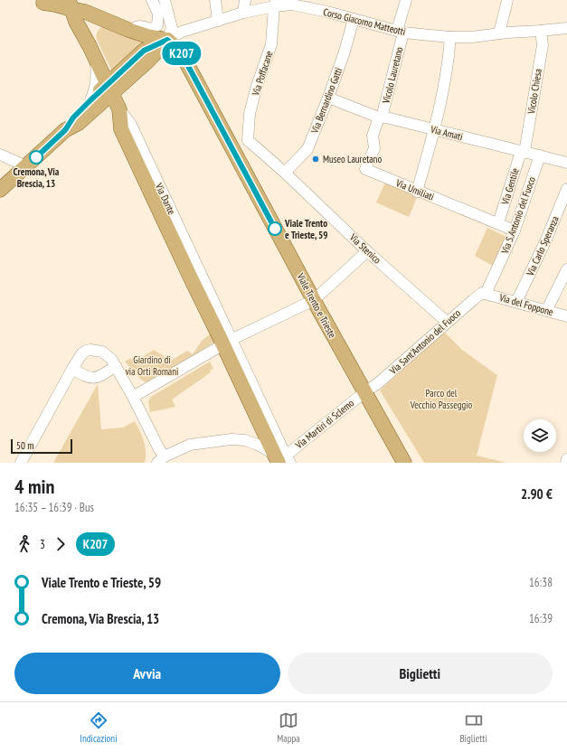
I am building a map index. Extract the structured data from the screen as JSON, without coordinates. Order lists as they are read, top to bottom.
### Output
{
  "streets": {
    "main road": ["Via Dante", "Viale Trento e Trieste"],
    "street": [
      "Corso Giacomo Matteotti",
      "Via Poffacane",
      "Vicolo Lauretano",
      "Vicolo Chiesa",
      "Via Bernardino Gatti",
      "Via Amati",
      "Via Gentile",
      "Via Umiliati",
      "Via S.Antonio del Fuoco",
      "Via Carlo Speranza",
      "Via Stenico",
      "Via del Foppone",
      "Via Sant'Antonio del Fuoco",
      "Via Martiri di Sclemo"
    ]
  },
  "crossings": [
    ["Corso Giacomo Matteotti", "Via Poffacane"],
    ["Corso Giacomo Matteotti", "Vicolo Lauretano"],
    ["Corso Giacomo Matteotti", "Vicolo Chiesa"],
    ["Corso Giacomo Matteotti", "Via Bernardino Gatti"],
    ["Corso Giacomo Matteotti", "Viale Trento e Trieste"],
    ["Vicolo Lauretano", "Via Amati"],
    ["Vicolo Lauretano", "Via Umiliati"],
    ["Vicolo Chiesa", "Via Amati"],
    ["Vicolo Chiesa", "Via Gentile"],
    ["Via Bernardino Gatti", "Via Amati"],
    ["Via Bernardino Gatti", "Via Stenico"],
    ["Via Amati", "Via Gentile"],
    ["Via Amati", "Via Umiliati"],
    ["Via Amati", "Via S.Antonio del Fuoco"],
    ["Via Gentile", "Via Umiliati"],
    ["Via Umiliati", "Via S.Antonio del Fuoco"],
    ["Via Dante", "Via Martiri di Sclemo"],
    ["Via S.Antonio del Fuoco", "Via del Foppone"],
    ["Via S.Antonio del Fuoco", "Via Sant'Antonio del Fuoco"],
    ["Via Carlo Speranza", "Via del Foppone"],
    ["Via Stenico", "Via Sant'Antonio del Fuoco"],
    ["Via del Foppone", "Via Sant'Antonio del Fuoco"],
    ["Viale Trento e Trieste", "Via Sant'Antonio del Fuoco"],
    ["Viale Trento e Trieste", "Via Martiri di Sclemo"],
    ["Via Sant'Antonio del Fuoco", "Via Martiri di Sclemo"]
  ],
  "parks": ["Giardino di via Orti Romani", "Parco del Vecchio Passeggio"],
  "places": ["Cremona, Via Brescia, 13", "Museo Lauretano", "Viale Trento e Trieste, 59"],
  "lines": ["bus line K207"],
  "scale_bar": "50 m",
  "page": {
    "on_map": "K207",
    "scale": "50 m",
    "heading": ["4 min", "16:35 – 16:39 · Bus", "2.90 €"],
    "legs": ["3", "K207"],
    "list": [
      {
        "name": "Viale Trento e Trieste, 59",
        "value": "16:38"
      },
      {
        "name": "Cremona, Via Brescia, 13",
        "value": "16:39"
      }
    ],
    "buttons": ["Avvia", "Biglietti"],
    "tabs": ["Indicazioni", "Mappa", "Biglietti"]
  }
}
